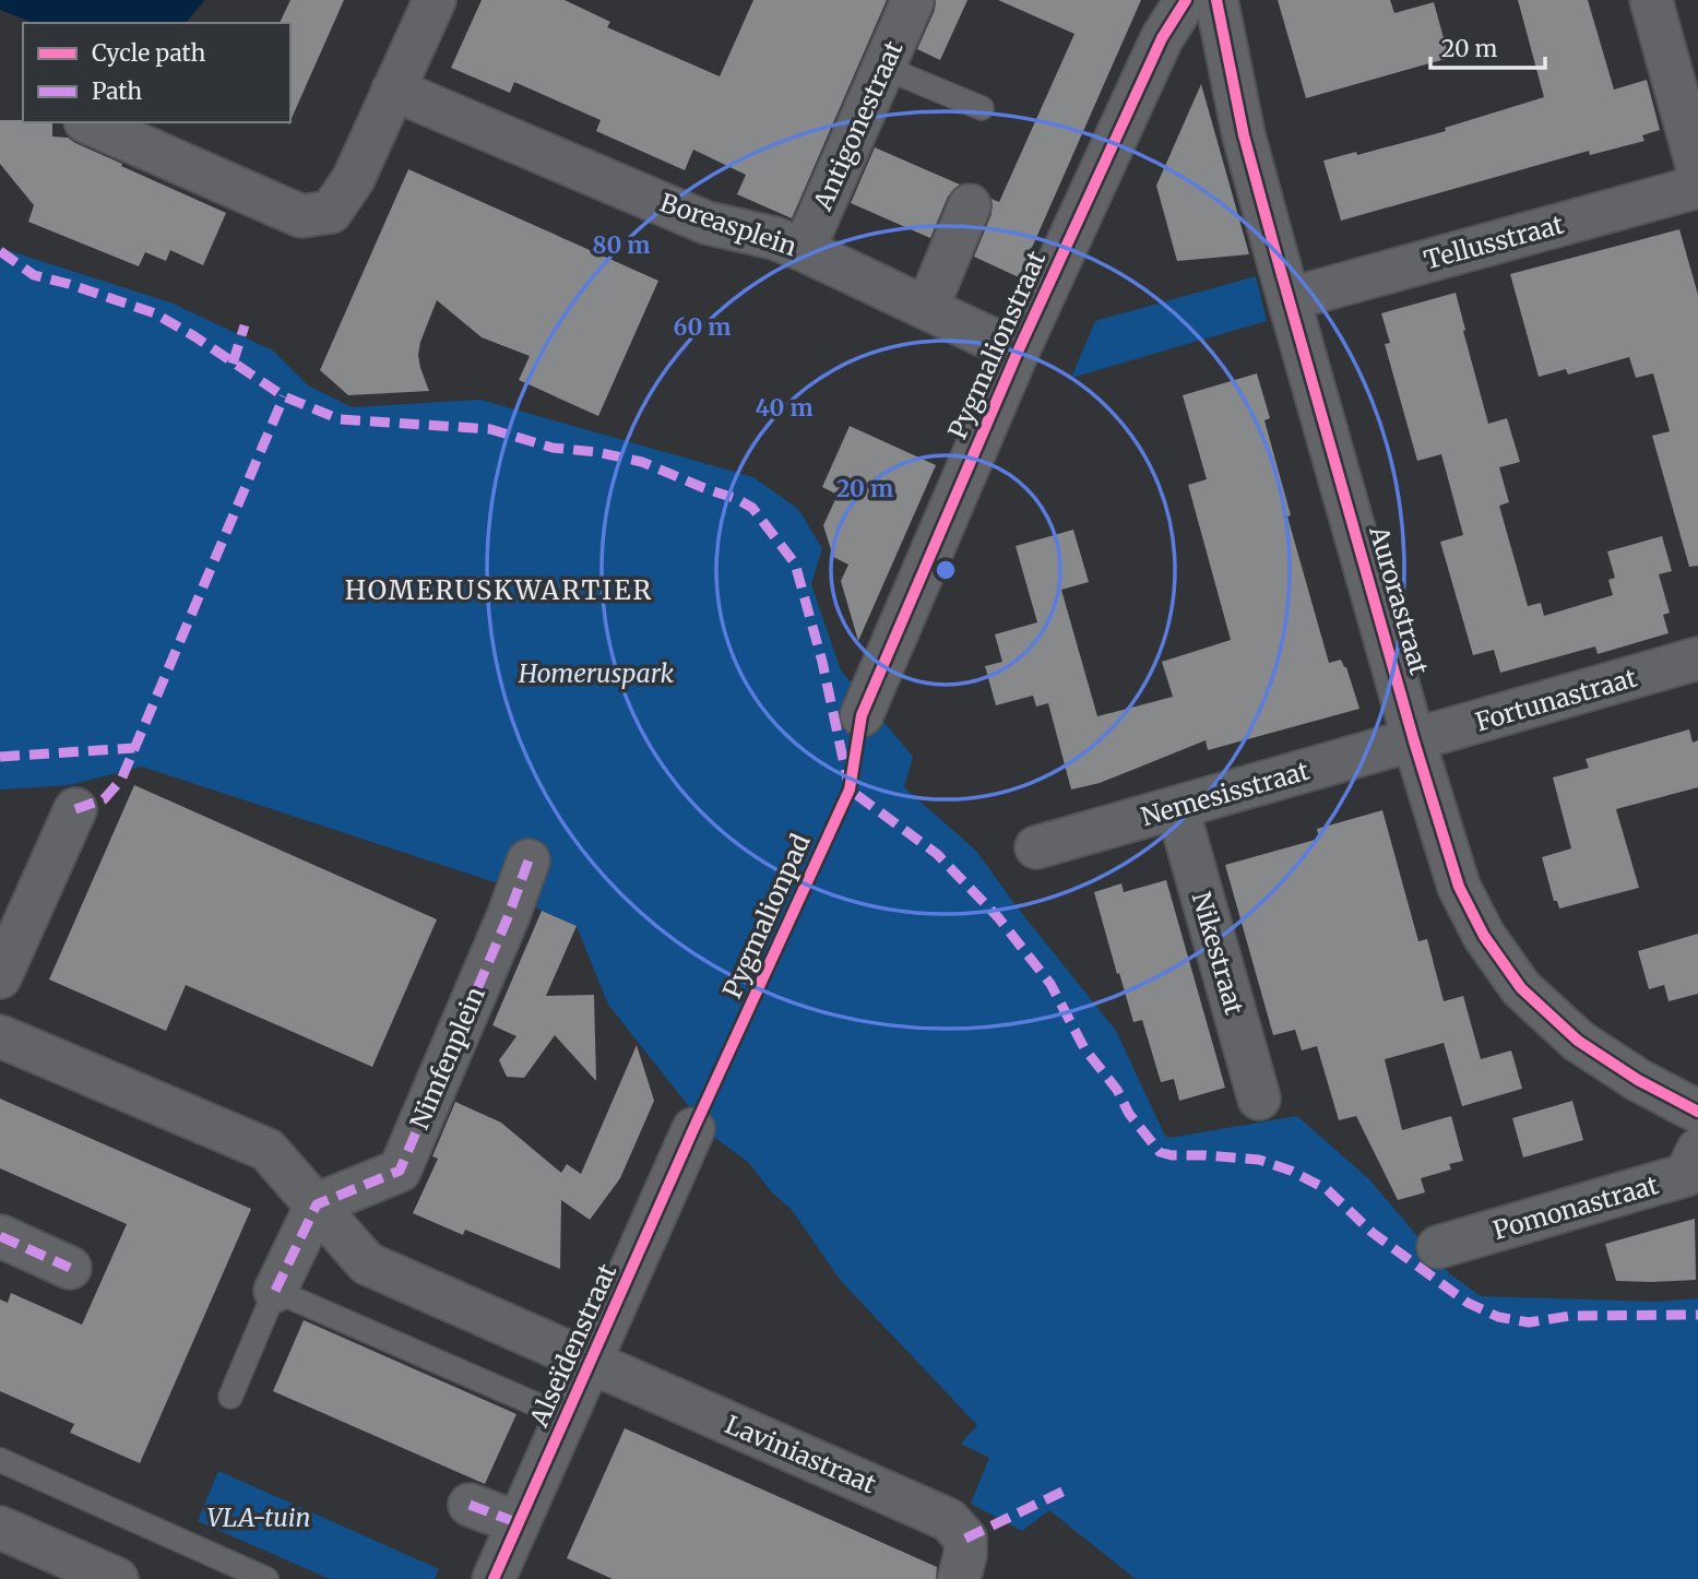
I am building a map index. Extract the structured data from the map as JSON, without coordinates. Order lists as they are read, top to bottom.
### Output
{
  "streets": {
    "street": [
      "Antigonestraat",
      "Boreasplein",
      "Tellusstraat",
      "Pygmalionstraat",
      "Aurorastraat",
      "Fortunastraat",
      "Nemesisstraat",
      "Nikestraat",
      "Nimfenplein",
      "Pomonastraat",
      "Alseïdenstraat",
      "Laviniastraat"
    ],
    "cycle path": ["Pygmalionpad"]
  },
  "crossings": [
    ["Antigonestraat", "Boreasplein"],
    ["Boreasplein", "Pygmalionstraat"],
    ["Tellusstraat", "Aurorastraat"],
    ["Aurorastraat", "Fortunastraat"],
    ["Aurorastraat", "Nemesisstraat"],
    ["Fortunastraat", "Nemesisstraat"],
    ["Nemesisstraat", "Nikestraat"],
    ["Alseïdenstraat", "Laviniastraat"]
  ],
  "districts": ["HOMERUSKWARTIER"],
  "parks": ["Homeruspark", "VLA-tuin"],
  "legend": ["Cycle path", "Path"],
  "scale_bar": "20 m",
  "rings": [
    "80 m",
    "60 m",
    "40 m",
    "20 m"
  ]
}
